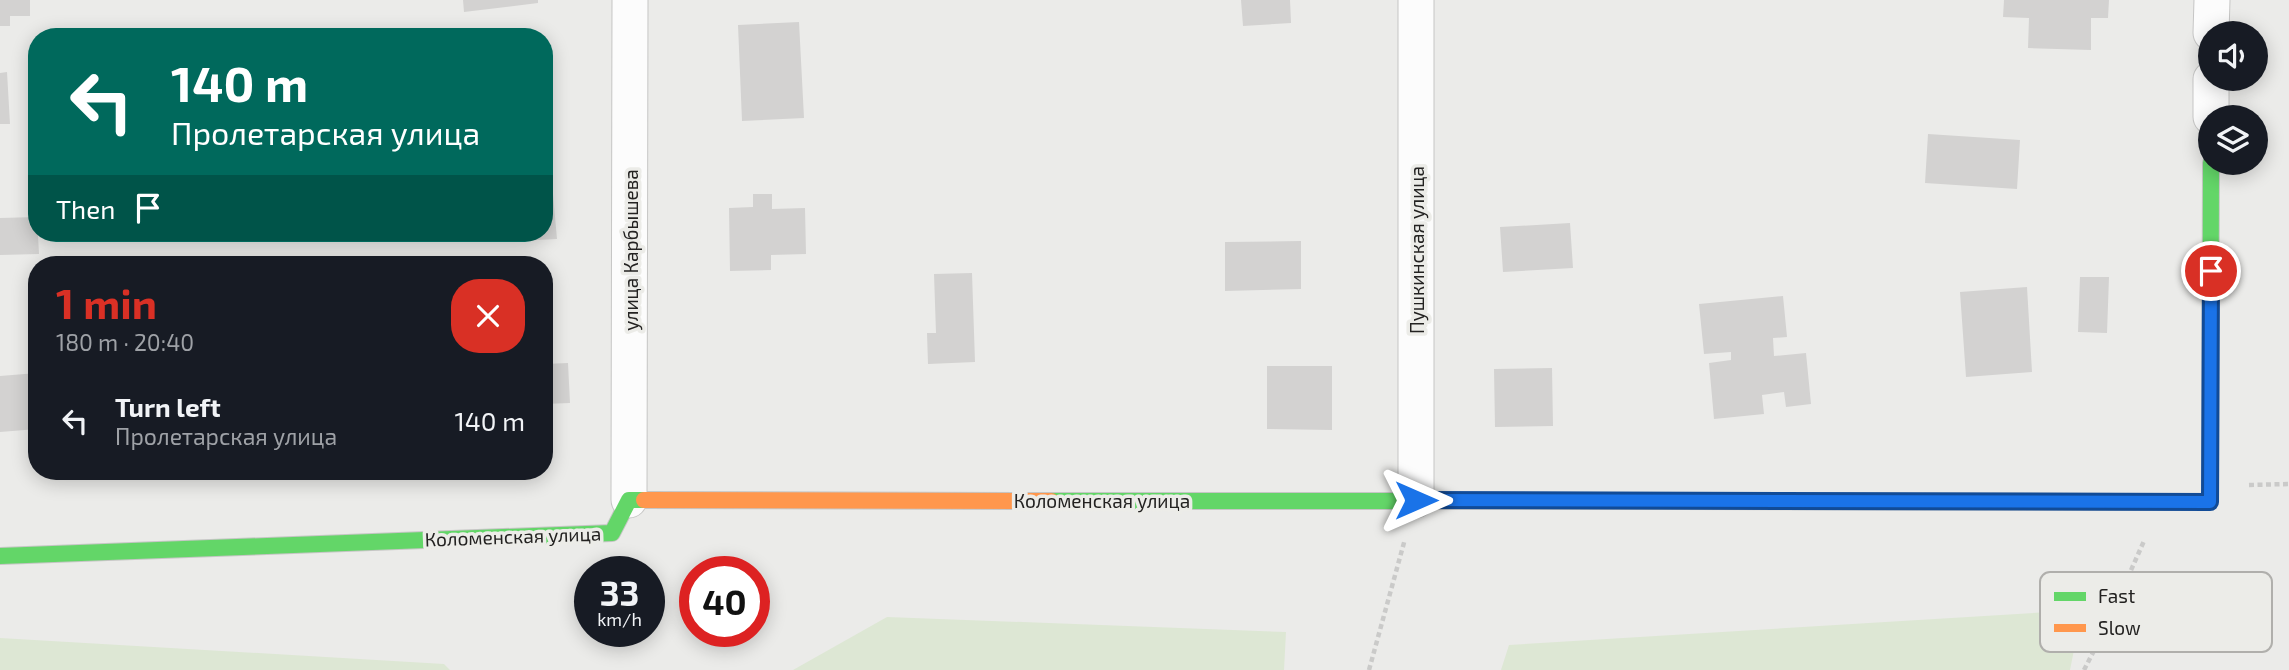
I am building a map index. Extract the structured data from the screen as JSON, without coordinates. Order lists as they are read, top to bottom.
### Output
{
  "streets": {
    "street": ["улица Карбышева", "Пушкинская улица", "Коломенская улица"]
  },
  "crossings": [
    ["улица Карбышева", "Коломенская улица"],
    ["Пушкинская улица", "Коломенская улица"]
  ],
  "legend": ["Fast", "Slow"],
  "page": {
    "turn": ["140 m", "Пролетарская улица"],
    "then": "Then",
    "heading": ["1 min", "180 m · 20:40"],
    "list": [
      {
        "name": "Turn left",
        "note": "Пролетарская улица",
        "value": "140 m"
      }
    ],
    "speed": "33 km/h",
    "limit": "40"
  }
}
